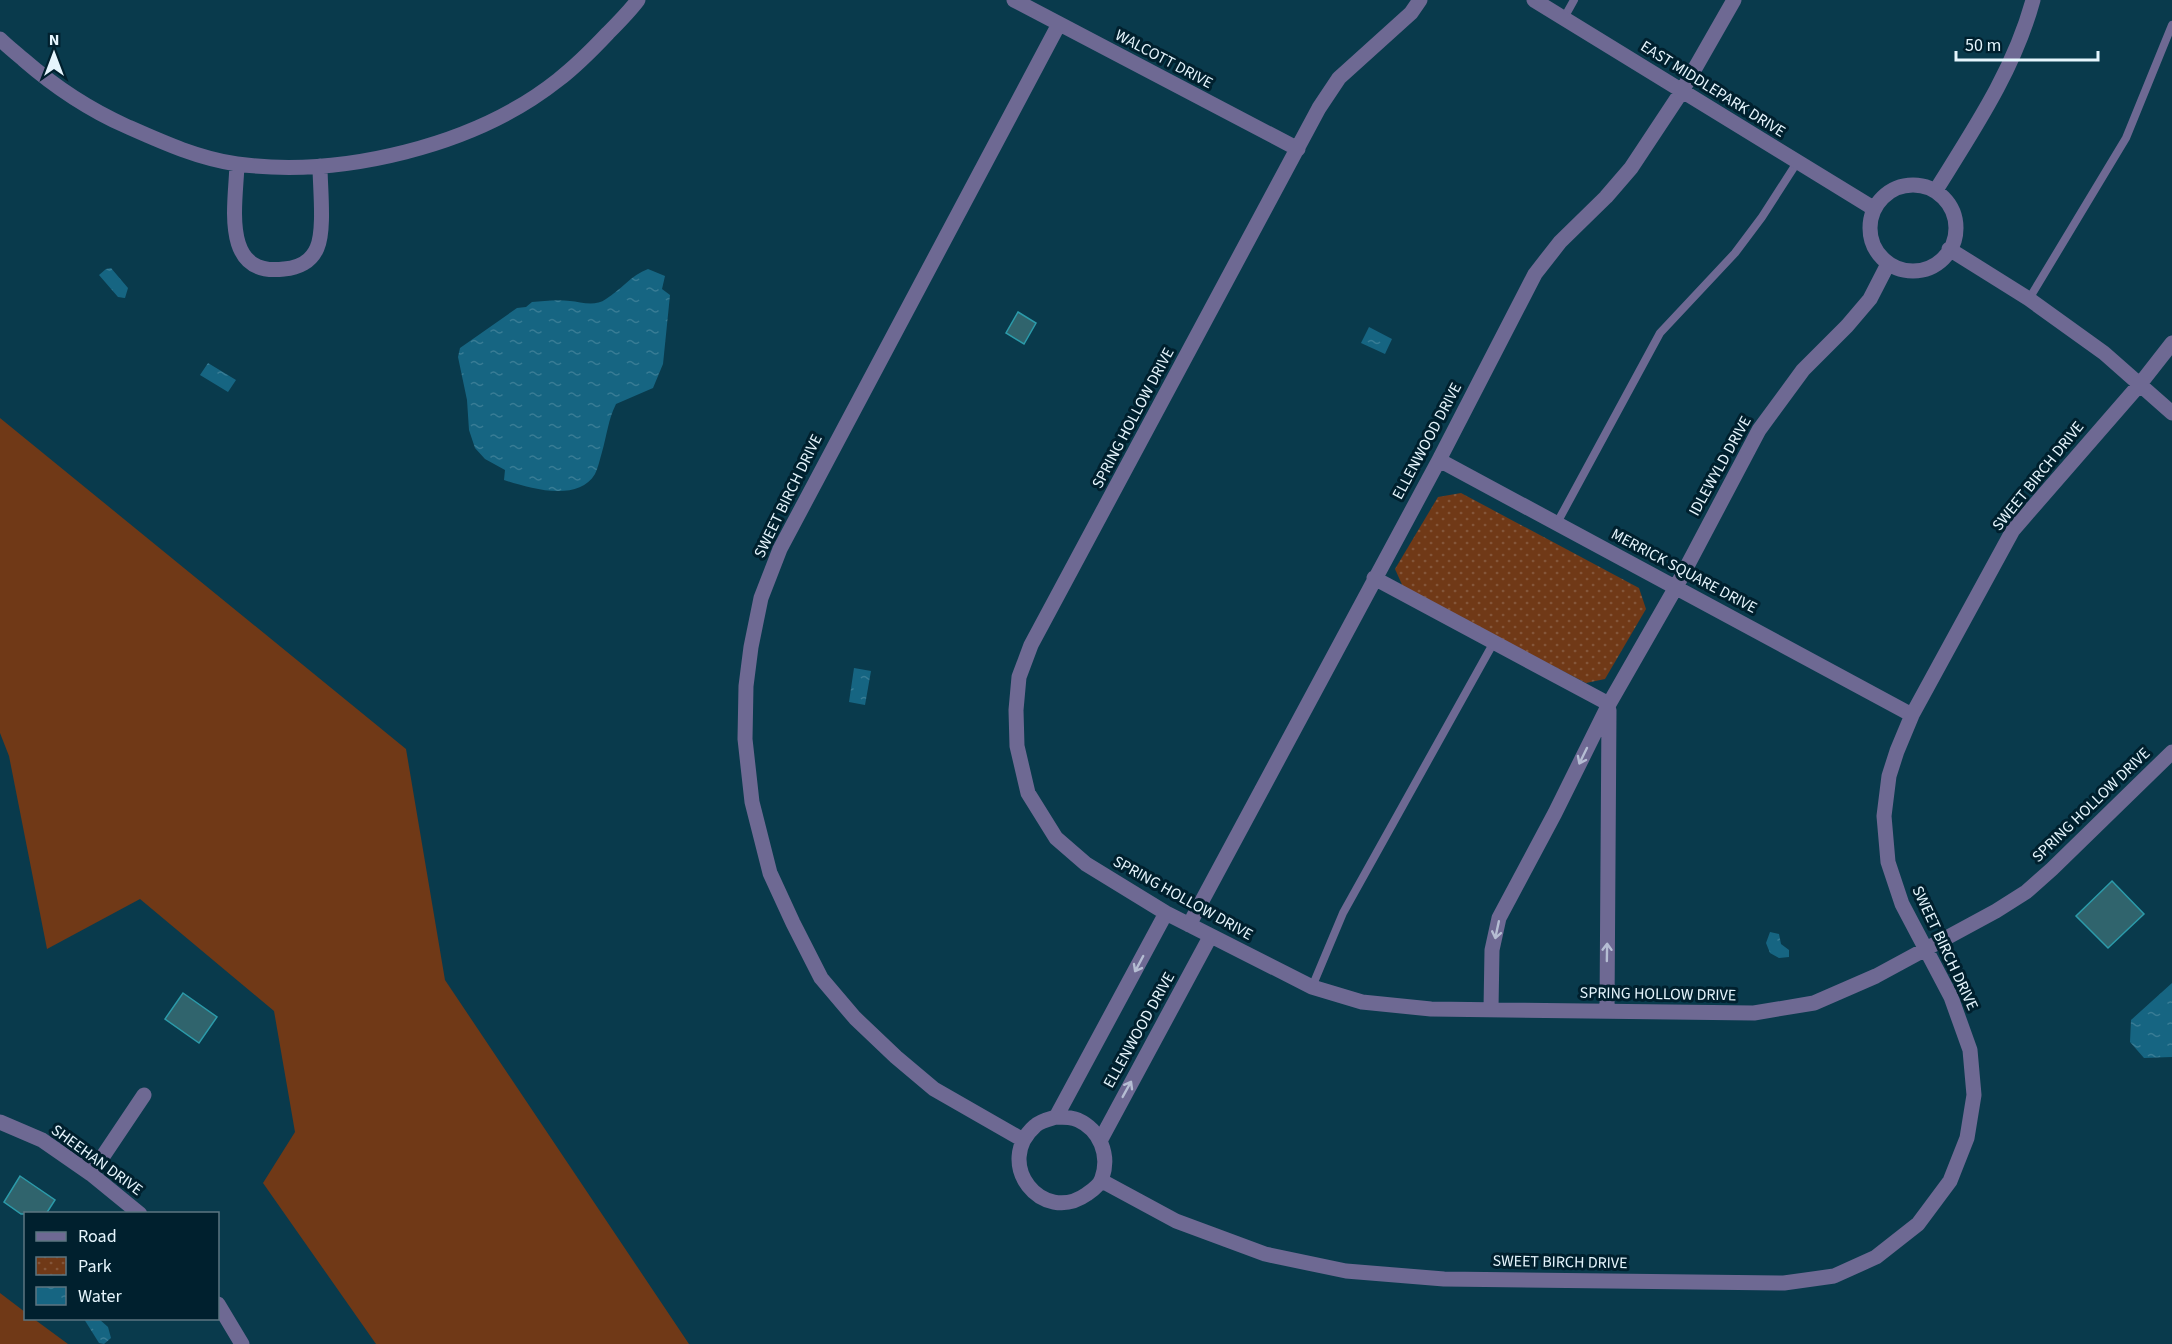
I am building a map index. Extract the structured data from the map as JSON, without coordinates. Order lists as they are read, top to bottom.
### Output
{
  "streets": {
    "street": [
      "WALCOTT DRIVE",
      "EAST MIDDLEPARK DRIVE",
      "SPRING HOLLOW DRIVE",
      "ELLENWOOD DRIVE",
      "IDLEWYLD DRIVE",
      "SWEET BIRCH DRIVE",
      "MERRICK SQUARE DRIVE",
      "SHEEHAN DRIVE"
    ]
  },
  "crossings": [
    ["WALCOTT DRIVE", "SPRING HOLLOW DRIVE"],
    ["WALCOTT DRIVE", "SWEET BIRCH DRIVE"],
    ["EAST MIDDLEPARK DRIVE", "ELLENWOOD DRIVE"],
    ["EAST MIDDLEPARK DRIVE", "IDLEWYLD DRIVE"],
    ["SPRING HOLLOW DRIVE", "ELLENWOOD DRIVE"],
    ["SPRING HOLLOW DRIVE", "IDLEWYLD DRIVE"],
    ["SPRING HOLLOW DRIVE", "SWEET BIRCH DRIVE"],
    ["ELLENWOOD DRIVE", "SWEET BIRCH DRIVE"],
    ["ELLENWOOD DRIVE", "MERRICK SQUARE DRIVE"],
    ["IDLEWYLD DRIVE", "MERRICK SQUARE DRIVE"],
    ["SWEET BIRCH DRIVE", "MERRICK SQUARE DRIVE"]
  ],
  "legend": ["Road", "Park", "Water"],
  "scale_bar": "50 m",
  "north": "top"
}
